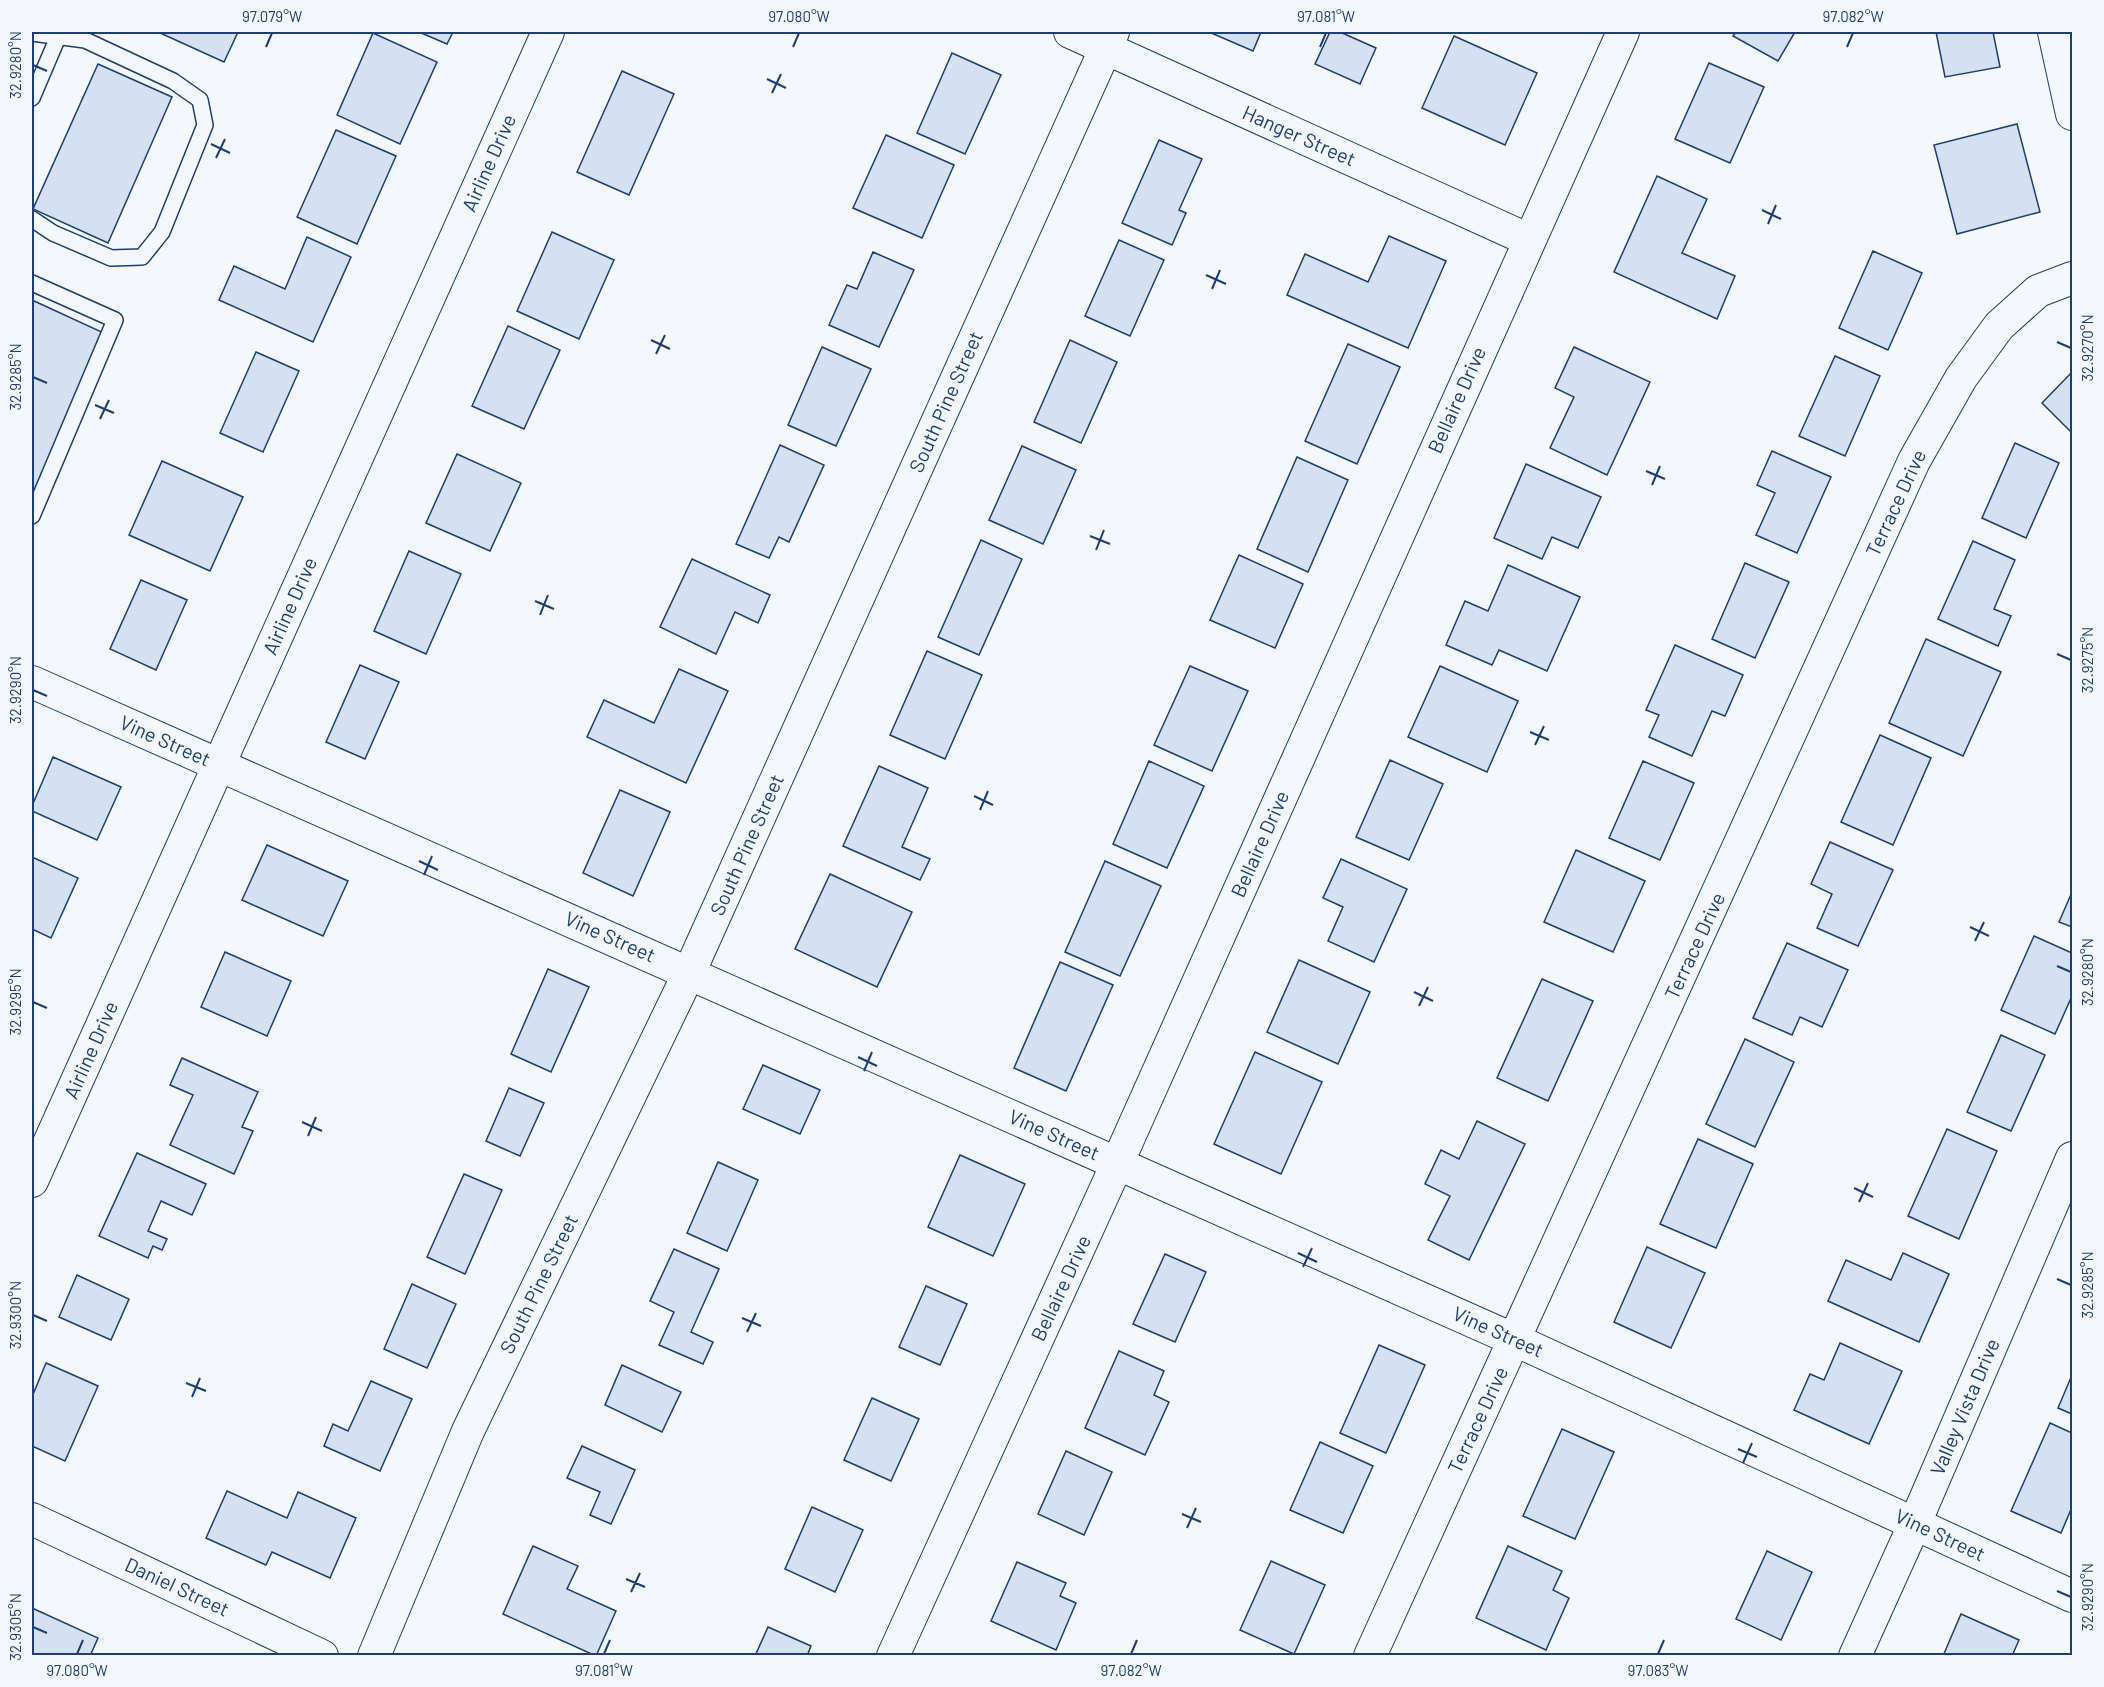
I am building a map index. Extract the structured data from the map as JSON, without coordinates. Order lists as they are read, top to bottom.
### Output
{
  "streets": {
    "street": [
      "Hanger Street",
      "Airline Drive",
      "Bellaire Drive",
      "South Pine Street",
      "Terrace Drive",
      "Vine Street",
      "Valley Vista Drive",
      "Daniel Street"
    ]
  },
  "crossings": [
    ["Hanger Street", "Bellaire Drive"],
    ["Hanger Street", "South Pine Street"],
    ["Airline Drive", "Vine Street"],
    ["Bellaire Drive", "Vine Street"],
    ["South Pine Street", "Vine Street"],
    ["Terrace Drive", "Vine Street"],
    ["Vine Street", "Valley Vista Drive"]
  ],
  "coordinates": [
    "97.079°W",
    "97.080°W",
    "97.081°W",
    "97.082°W",
    "32.9280°N",
    "32.9270°N",
    "32.9285°N",
    "32.9275°N",
    "32.9290°N",
    "32.9295°N",
    "32.9300°N",
    "32.9305°N",
    "97.083°W"
  ]
}
